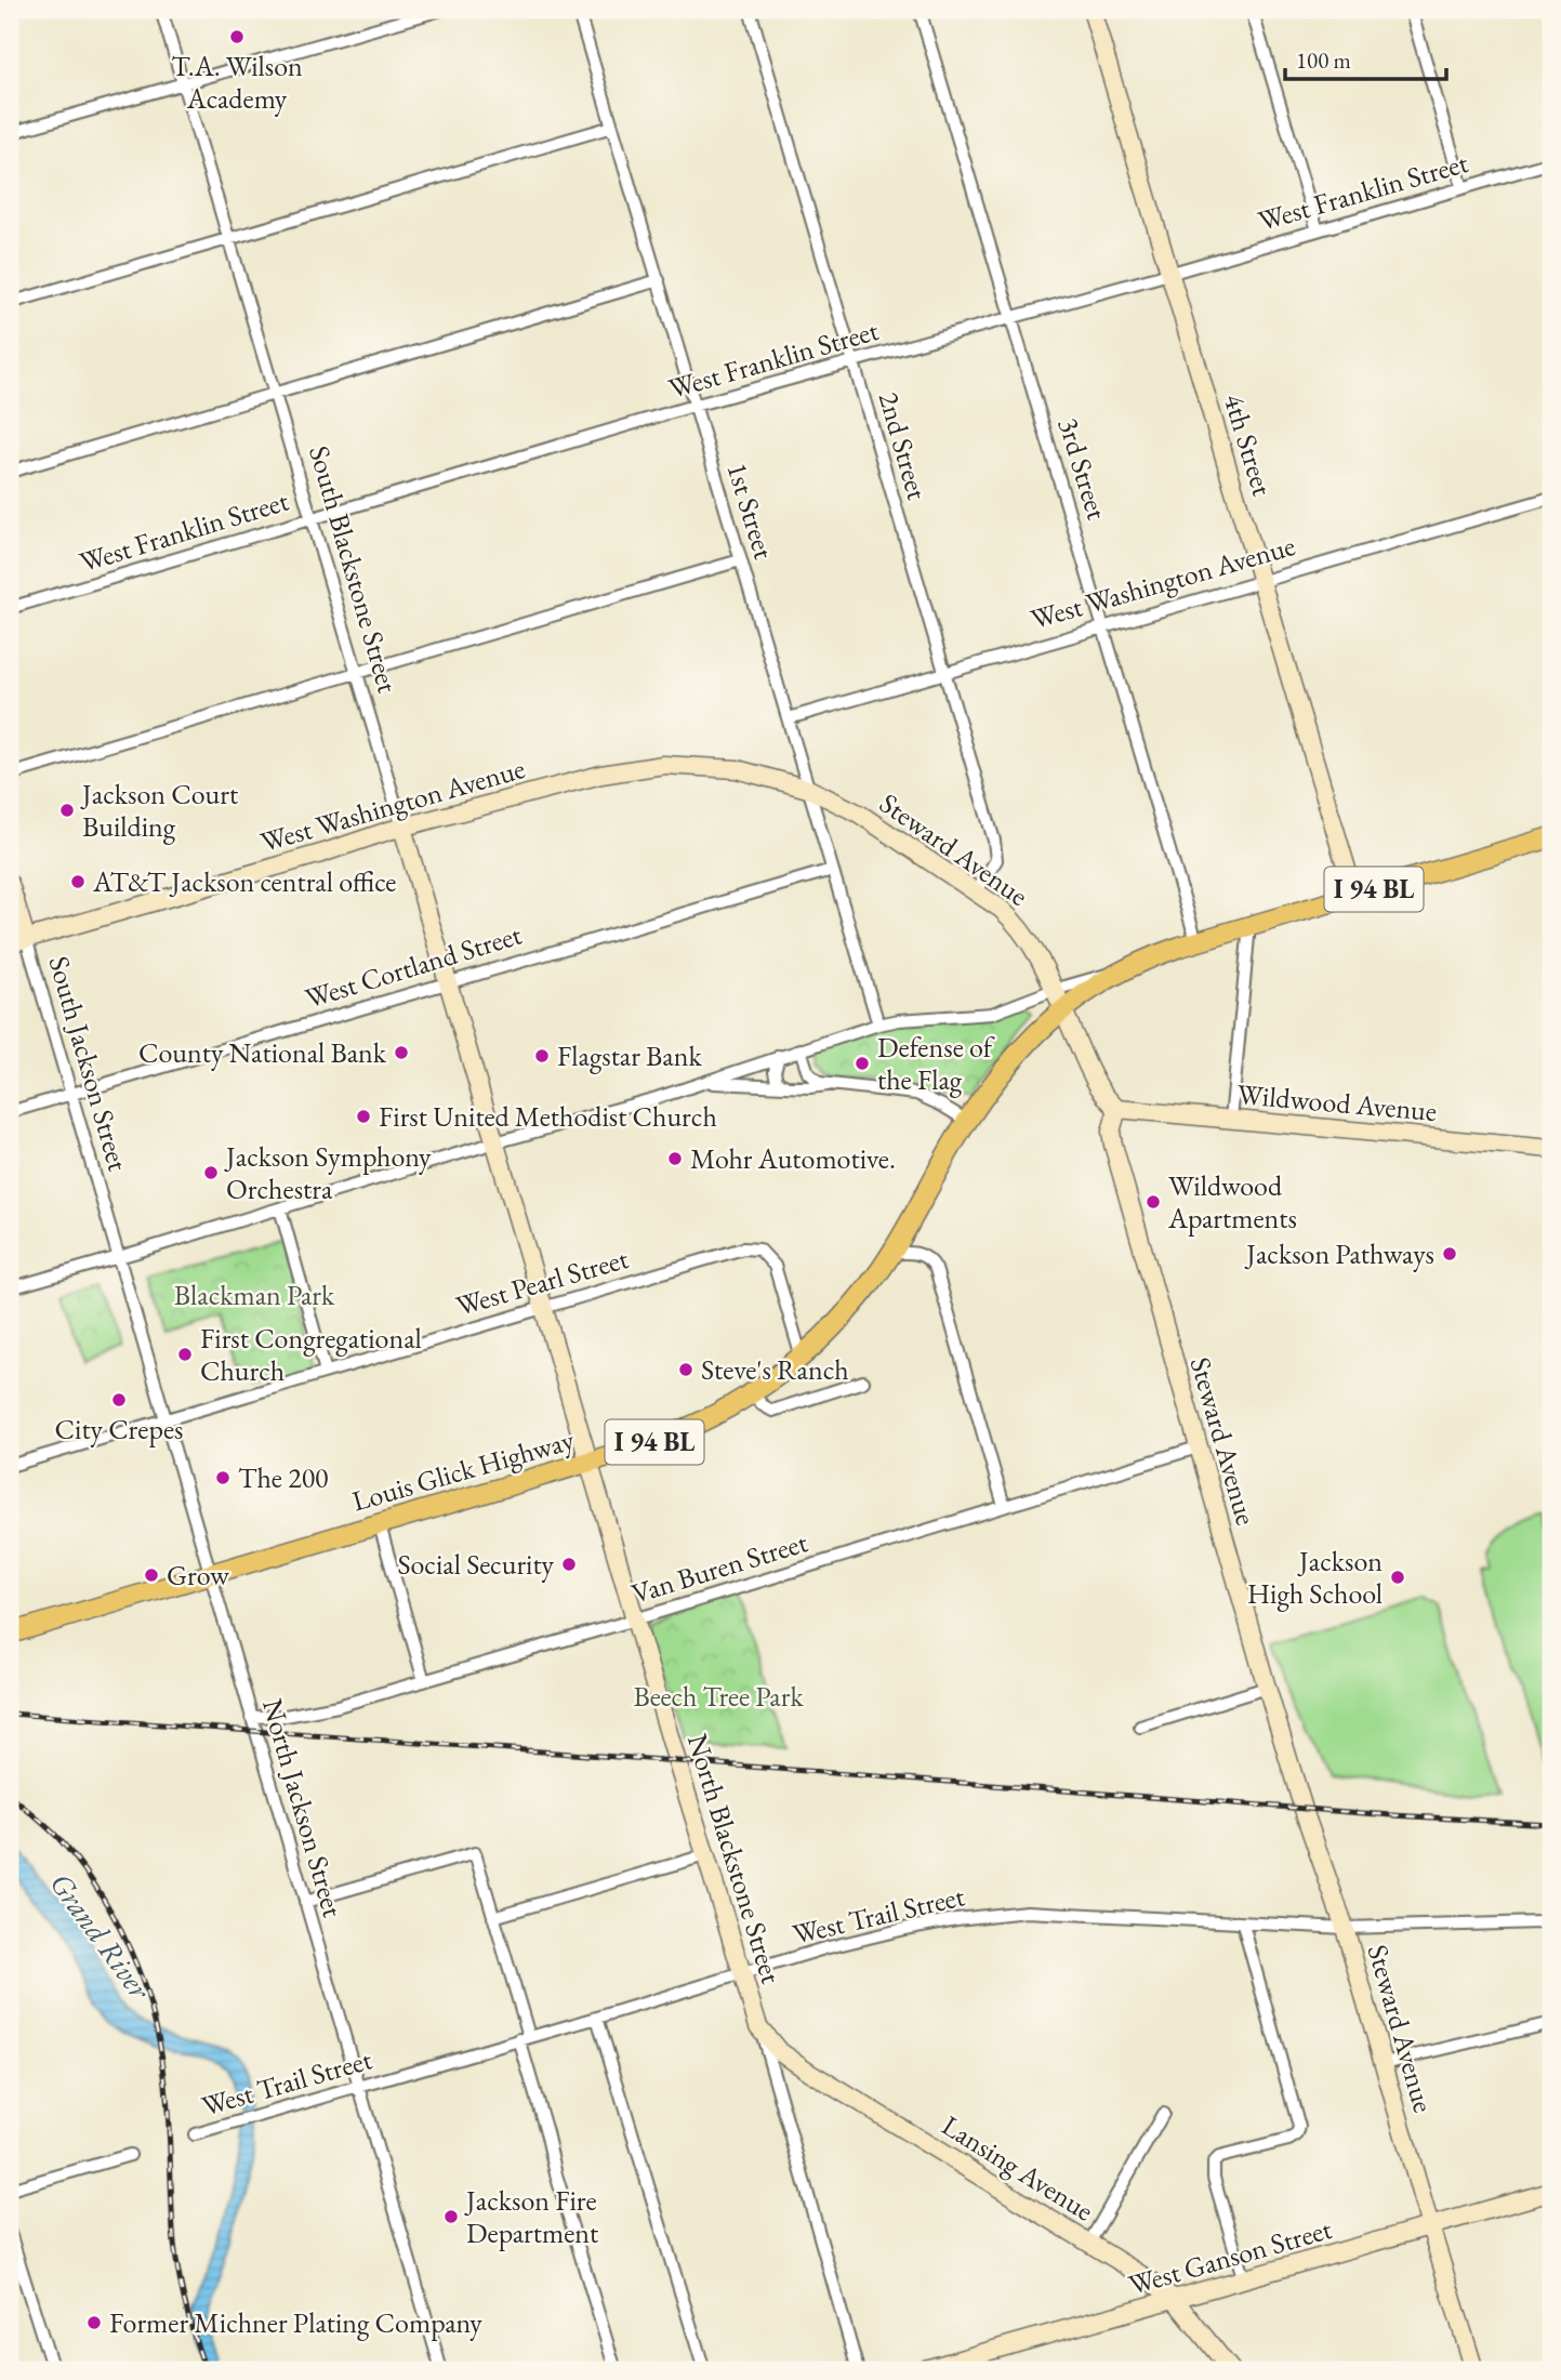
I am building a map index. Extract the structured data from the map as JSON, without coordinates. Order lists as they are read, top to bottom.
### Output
{
  "streets": {
    "main road": [
      "4th Street",
      "South Blackstone Street",
      "West Washington Avenue",
      "Steward Avenue",
      "I 94 BL",
      "South Jackson Street",
      "Wildwood Avenue",
      "Louis Glick Highway",
      "North Blackstone Street",
      "Lansing Avenue",
      "West Ganson Street"
    ],
    "street": [
      "West Franklin Street",
      "2nd Street",
      "3rd Street",
      "1st Street",
      "West Cortland Street",
      "West Pearl Street",
      "Van Buren Street",
      "North Jackson Street",
      "West Trail Street"
    ]
  },
  "crossings": [
    ["West Franklin Street", "4th Street"],
    ["West Franklin Street", "2nd Street"],
    ["West Franklin Street", "3rd Street"],
    ["West Franklin Street", "1st Street"],
    ["West Franklin Street", "South Blackstone Street"],
    ["4th Street", "West Washington Avenue"],
    ["4th Street", "I 94 BL"],
    ["2nd Street", "West Washington Avenue"],
    ["2nd Street", "Steward Avenue"],
    ["3rd Street", "West Washington Avenue"],
    ["3rd Street", "I 94 BL"],
    ["3rd Street", "Louis Glick Highway"],
    ["1st Street", "West Washington Avenue"],
    ["1st Street", "Steward Avenue"],
    ["1st Street", "West Cortland Street"],
    ["South Blackstone Street", "West Washington Avenue"],
    ["South Blackstone Street", "West Cortland Street"],
    ["South Blackstone Street", "North Blackstone Street"],
    ["West Washington Avenue", "Steward Avenue"],
    ["West Washington Avenue", "South Jackson Street"],
    ["Steward Avenue", "Wildwood Avenue"],
    ["Steward Avenue", "Louis Glick Highway"],
    ["Steward Avenue", "Van Buren Street"],
    ["Steward Avenue", "West Trail Street"],
    ["Steward Avenue", "West Ganson Street"],
    ["I 94 BL", "Louis Glick Highway"],
    ["West Cortland Street", "South Jackson Street"],
    ["South Jackson Street", "North Jackson Street"],
    ["West Pearl Street", "Louis Glick Highway"],
    ["West Pearl Street", "North Jackson Street"],
    ["West Pearl Street", "North Blackstone Street"],
    ["Louis Glick Highway", "North Jackson Street"],
    ["Louis Glick Highway", "North Blackstone Street"],
    ["Van Buren Street", "North Jackson Street"],
    ["Van Buren Street", "North Blackstone Street"],
    ["North Jackson Street", "West Trail Street"],
    ["North Blackstone Street", "West Trail Street"],
    ["North Blackstone Street", "Lansing Avenue"],
    ["Lansing Avenue", "West Ganson Street"]
  ],
  "water": ["Grand River"],
  "parks": ["Blackman Park", "Beech Tree Park"],
  "places": [
    "T.A. Wilson Academy",
    "Jackson Court Building",
    "AT&T Jackson central office",
    "County National Bank",
    "Flagstar Bank",
    "Defense of the Flag",
    "First United Methodist Church",
    "Mohr Automotive.",
    "Jackson Symphony Orchestra",
    "Wildwood Apartments",
    "Jackson Pathways",
    "First Congregational Church",
    "Steve's Ranch",
    "City Crepes",
    "The 200",
    "Social Security",
    "Grow",
    "Jackson High School",
    "Jackson Fire Department",
    "Former Michner Plating Company"
  ],
  "scale_bar": "100 m"
}
